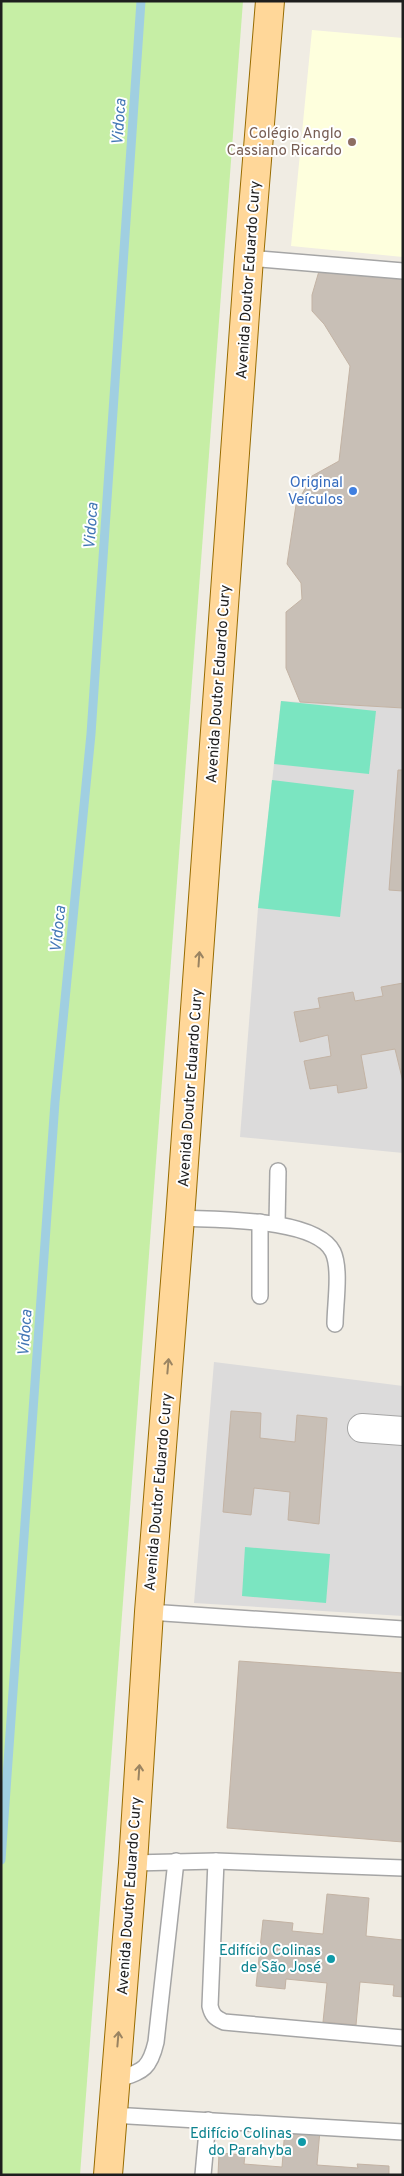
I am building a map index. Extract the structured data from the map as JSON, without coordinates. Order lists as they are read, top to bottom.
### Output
{
  "streets": {
    "main road": ["Avenida Doutor Eduardo Cury"]
  },
  "one_way": ["Avenida Doutor Eduardo Cury"],
  "water": ["Vidoca"],
  "places": [
    "Colégio Anglo Cassiano Ricardo",
    "Original Veículos",
    "Edifício Colinas de São José",
    "Edifício Colinas do Parahyba"
  ]
}
